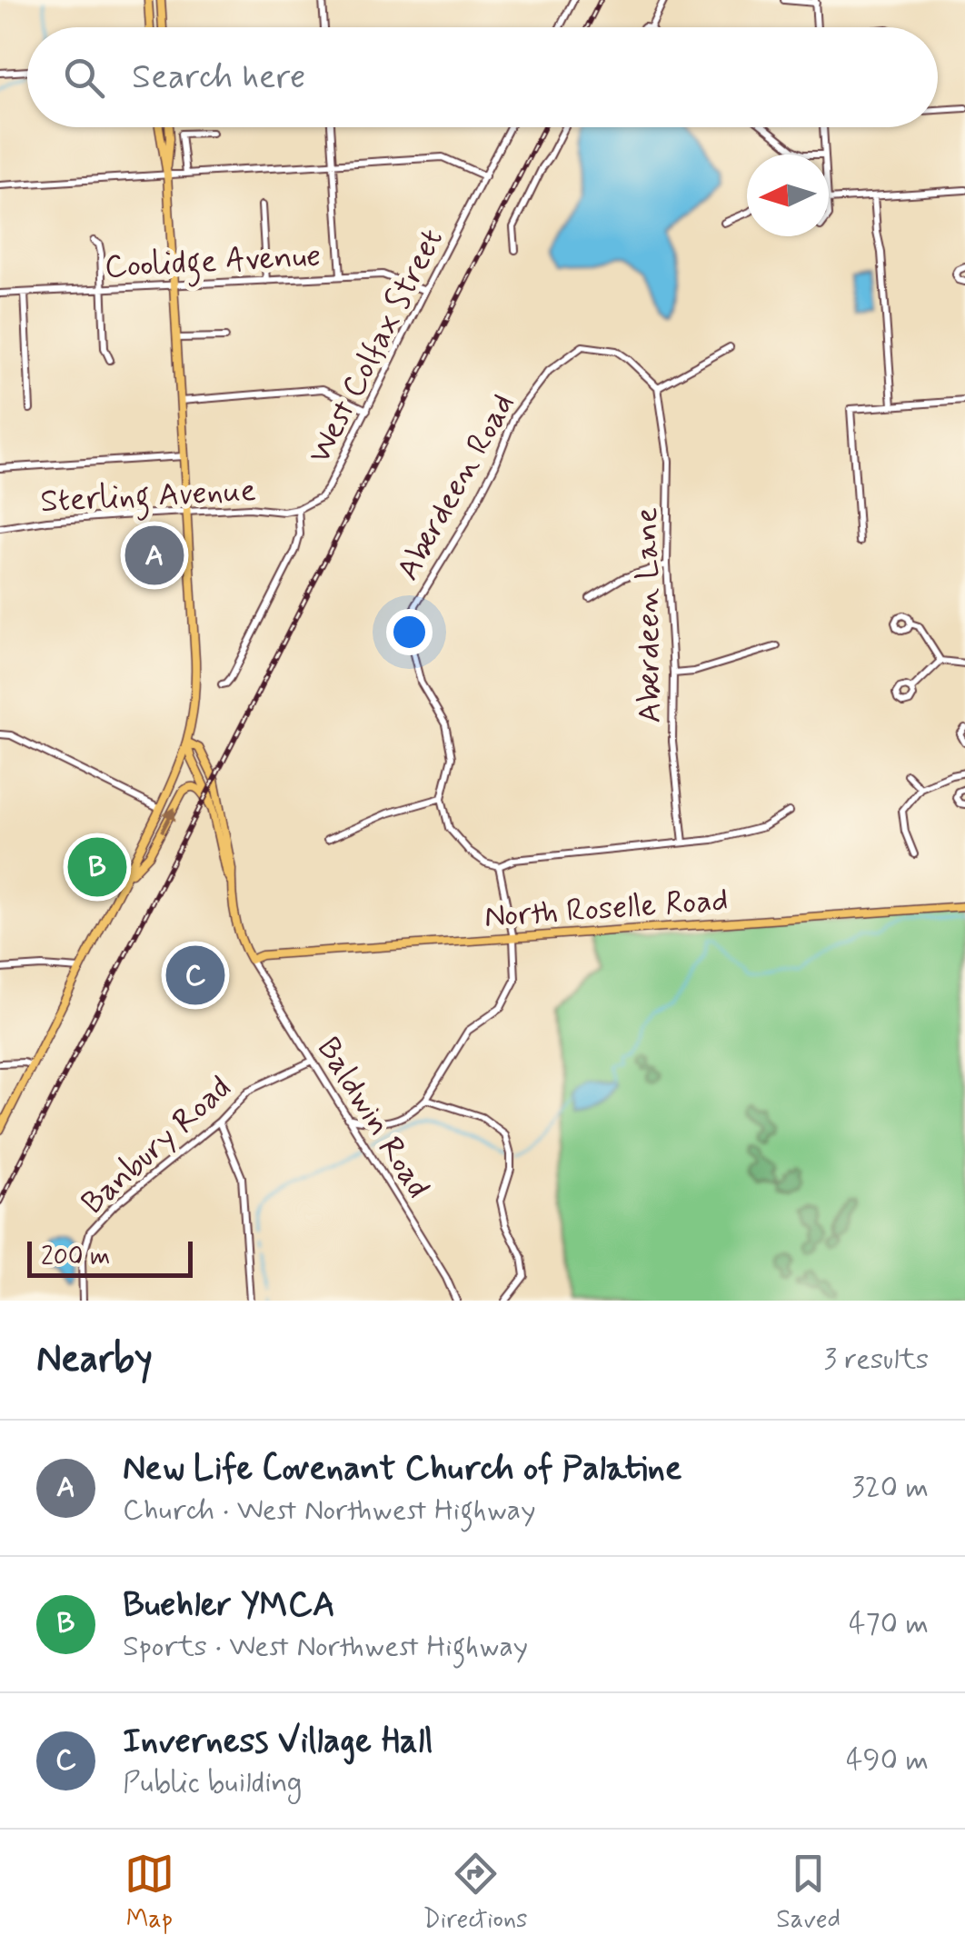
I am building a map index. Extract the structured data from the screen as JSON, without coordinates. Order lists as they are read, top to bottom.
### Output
{
  "streets": {
    "main road": ["North Roselle Road"],
    "street": [
      "Coolidge Avenue",
      "West Colfax Street",
      "Aberdeen Road",
      "Sterling Avenue",
      "Aberdeen Lane",
      "Baldwin Road",
      "Banbury Road"
    ]
  },
  "crossings": [
    ["Coolidge Avenue", "West Colfax Street"],
    ["West Colfax Street", "Sterling Avenue"],
    ["Aberdeen Road", "Aberdeen Lane"],
    ["North Roselle Road", "Baldwin Road"],
    ["Baldwin Road", "Banbury Road"]
  ],
  "scale_bar": "200 m",
  "north": "left",
  "page": {
    "search": "Search here",
    "pins": ["A", "B", "C"],
    "scale": "200 m",
    "heading": ["Nearby", "3 results"],
    "list": [
      {
        "mark": "A",
        "name": "New Life Covenant Church of Palatine",
        "note": "Church · West Northwest Highway",
        "value": "320 m"
      },
      {
        "mark": "B",
        "name": "Buehler YMCA",
        "note": "Sports · West Northwest Highway",
        "value": "470 m"
      },
      {
        "mark": "C",
        "name": "Inverness Village Hall",
        "note": "Public building",
        "value": "490 m"
      }
    ],
    "nav": ["Map", "Directions", "Saved"]
  }
}
